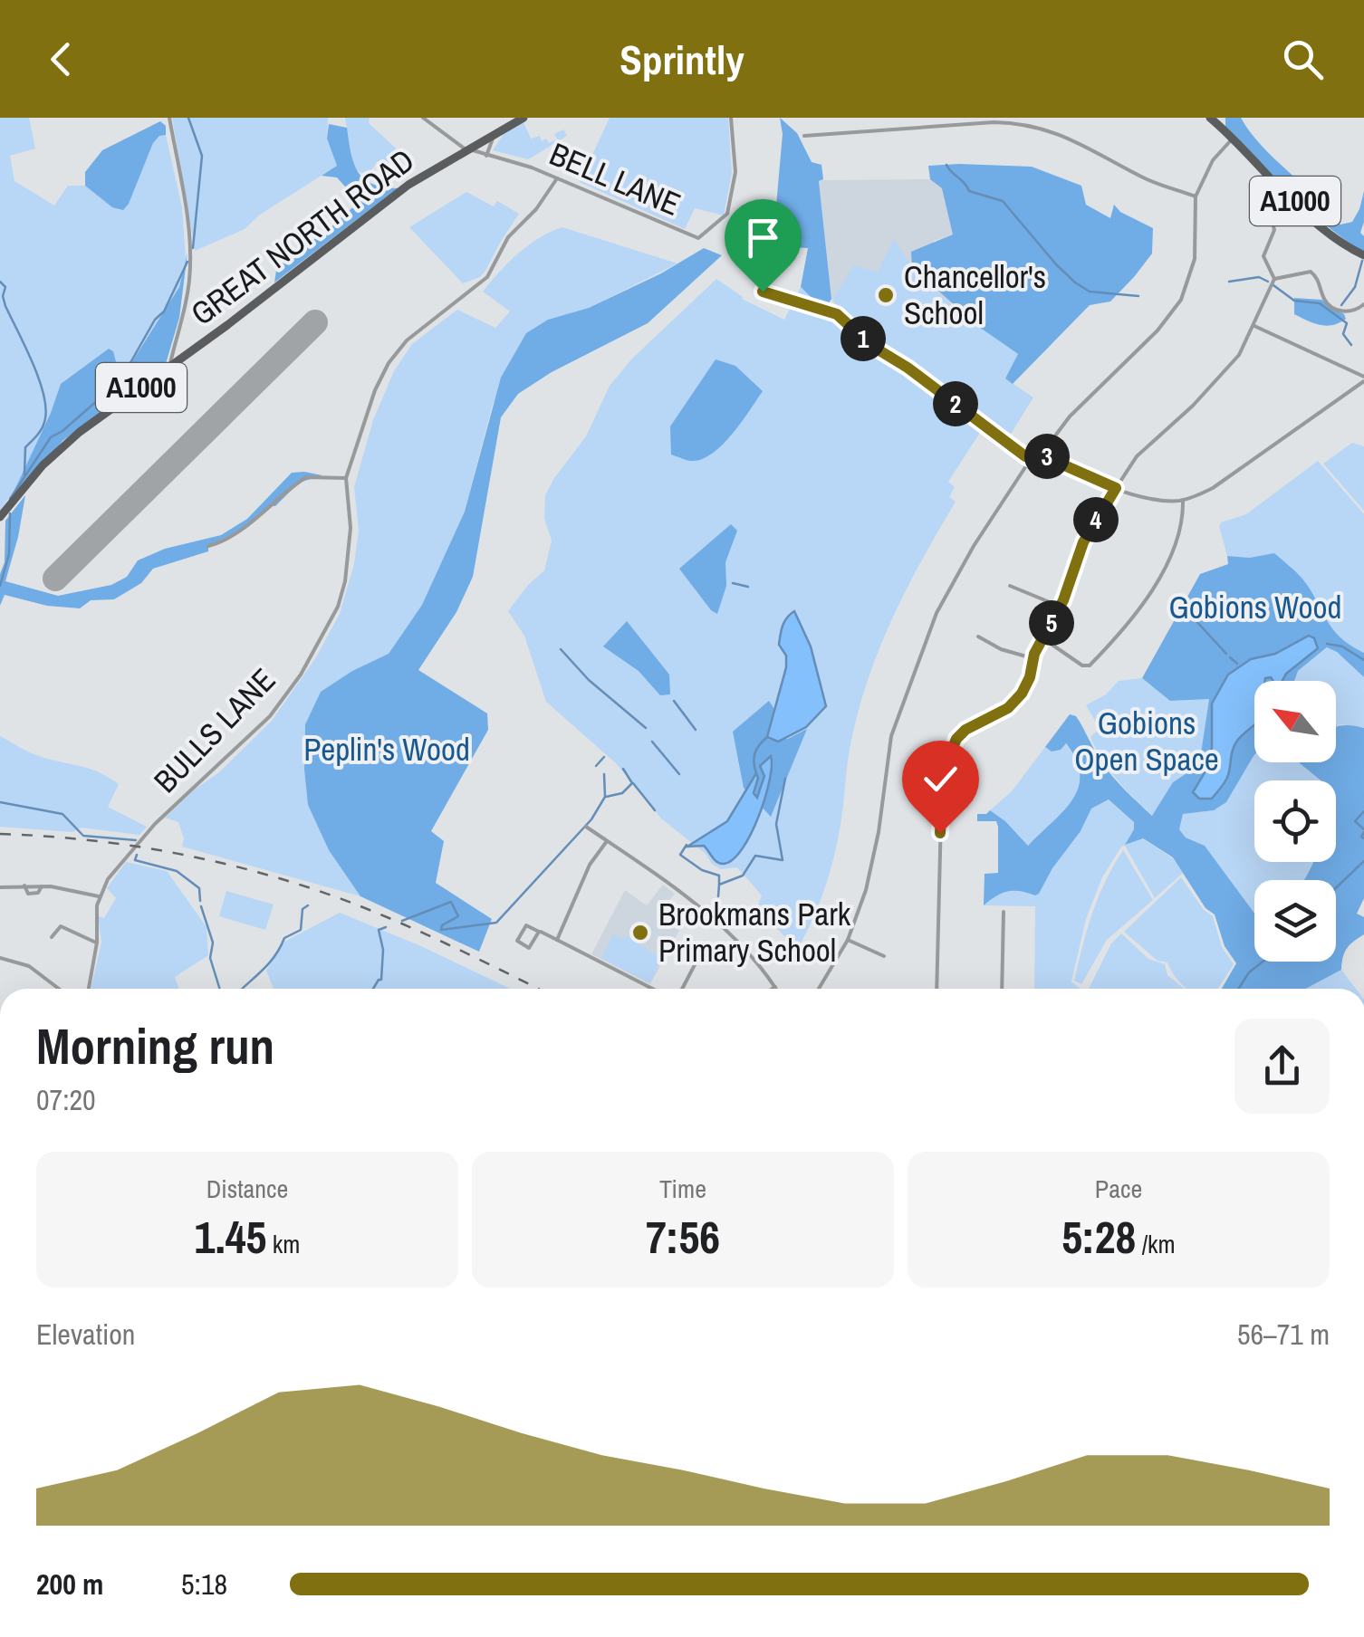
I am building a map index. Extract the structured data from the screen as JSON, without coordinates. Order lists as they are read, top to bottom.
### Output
{
  "streets": {
    "main road": ["A1000", "GREAT NORTH ROAD"],
    "street": ["BELL LANE", "BULLS LANE"]
  },
  "crossings": [
    ["BELL LANE", "GREAT NORTH ROAD"],
    ["BELL LANE", "BULLS LANE"]
  ],
  "parks": ["Gobions Wood", "Gobions Open Space", "Peplin's Wood"],
  "places": ["Chancellor's School", "Brookmans Park Primary School"],
  "north": "top left",
  "page": {
    "header": "Sprintly",
    "pins": [
      "1",
      "2",
      "3",
      "4",
      "5"
    ],
    "heading": ["Morning run", "07:20"],
    "stats": [
      ["Distance", "1.45 km"],
      ["Time", "7:56"],
      ["Pace", "5:28 /km"]
    ],
    "chart": ["Elevation", "56–71 m"],
    "list": [
      {
        "name": "200 m",
        "note": "5:18"
      }
    ]
  }
}
